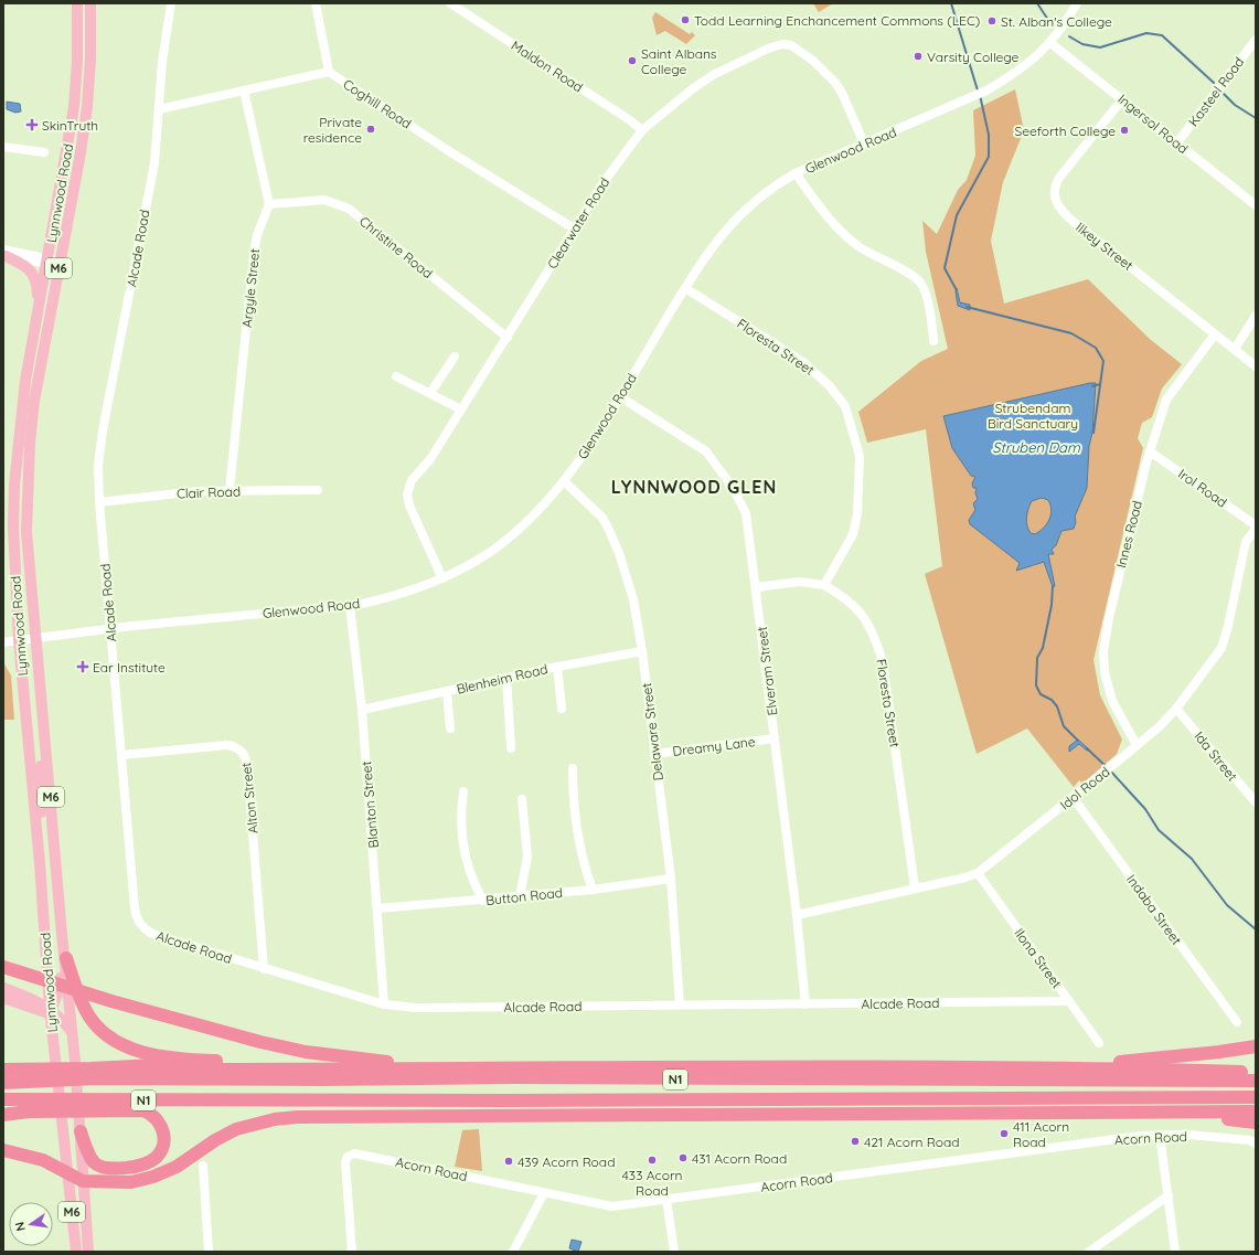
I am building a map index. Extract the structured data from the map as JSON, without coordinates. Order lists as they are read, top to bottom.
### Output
{
  "streets": {
    "highway": ["N1"],
    "main road": ["Lynnwood Road", "M6"],
    "street": [
      "Maldon Road",
      "Kasteel Road",
      "Coghill Road",
      "Ingersol Road",
      "Glenwood Road",
      "Clearwater Road",
      "Ilkey Street",
      "Christine Road",
      "Alcade Road",
      "Argyle Street",
      "Floresta Street",
      "Irol Road",
      "Clair Road",
      "Innes Road",
      "Elveram Street",
      "Blenheim Road",
      "Delaware Street",
      "Dreamy Lane",
      "Ida Street",
      "Idol Road",
      "Alton Street",
      "Blanton Street",
      "Button Road",
      "Indaba Street",
      "Ilona Street",
      "Acorn Road"
    ]
  },
  "crossings": [
    ["Maldon Road", "Clearwater Road"],
    ["Kasteel Road", "Ingersol Road"],
    ["Coghill Road", "Clearwater Road"],
    ["Coghill Road", "Alcade Road"],
    ["Ingersol Road", "Glenwood Road"],
    ["Ingersol Road", "Ilkey Street"],
    ["Glenwood Road", "Lynnwood Road"],
    ["Glenwood Road", "Clearwater Road"],
    ["Glenwood Road", "Alcade Road"],
    ["Glenwood Road", "Floresta Street"],
    ["Glenwood Road", "Elveram Street"],
    ["Glenwood Road", "Delaware Street"],
    ["Glenwood Road", "Blanton Street"],
    ["Clearwater Road", "Christine Road"],
    ["Ilkey Street", "Innes Road"],
    ["Christine Road", "Argyle Street"],
    ["Alcade Road", "Clair Road"],
    ["Alcade Road", "Elveram Street"],
    ["Alcade Road", "Delaware Street"],
    ["Alcade Road", "Alton Street"],
    ["Alcade Road", "Blanton Street"],
    ["Alcade Road", "Ilona Street"],
    ["Argyle Street", "Clair Road"],
    ["Floresta Street", "Idol Road"],
    ["Irol Road", "Innes Road"],
    ["Irol Road", "Idol Road"],
    ["Innes Road", "Idol Road"],
    ["Elveram Street", "Dreamy Lane"],
    ["Elveram Street", "Idol Road"],
    ["Blenheim Road", "Delaware Street"],
    ["Blenheim Road", "Blanton Street"],
    ["Delaware Street", "Dreamy Lane"],
    ["Delaware Street", "Button Road"],
    ["Ida Street", "Idol Road"],
    ["Idol Road", "Indaba Street"],
    ["Idol Road", "Ilona Street"],
    ["Blanton Street", "Button Road"]
  ],
  "districts": ["LYNNWOOD GLEN"],
  "water": ["Struben Dam"],
  "parks": ["Strubendam Bird Sanctuary"],
  "places": {
    "other": [
      "Todd Learning Enchancement Commons (LEC)",
      "St. Alban's College",
      "Varsity College",
      "Saint Albans College",
      "Private residence",
      "Seeforth College",
      "411 Acorn Road",
      "421 Acorn Road",
      "431 Acorn Road",
      "433 Acorn Road",
      "439 Acorn Road"
    ],
    "health": ["SkinTruth", "Ear Institute"]
  },
  "north": "left"
}
